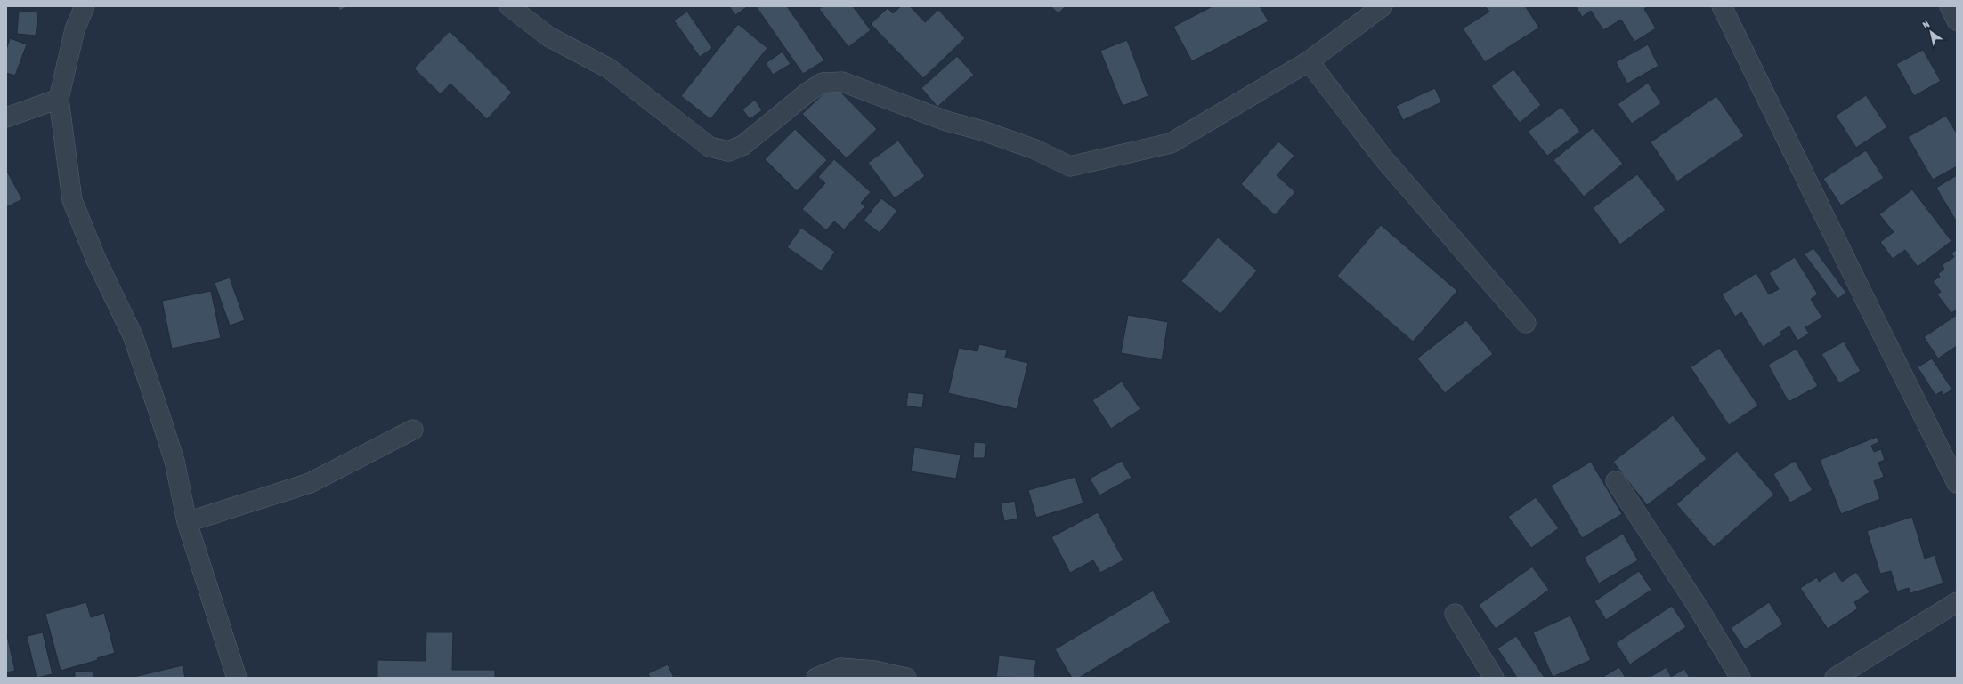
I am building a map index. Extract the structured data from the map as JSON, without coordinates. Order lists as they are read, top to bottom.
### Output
{
  "north": "top left"
}
